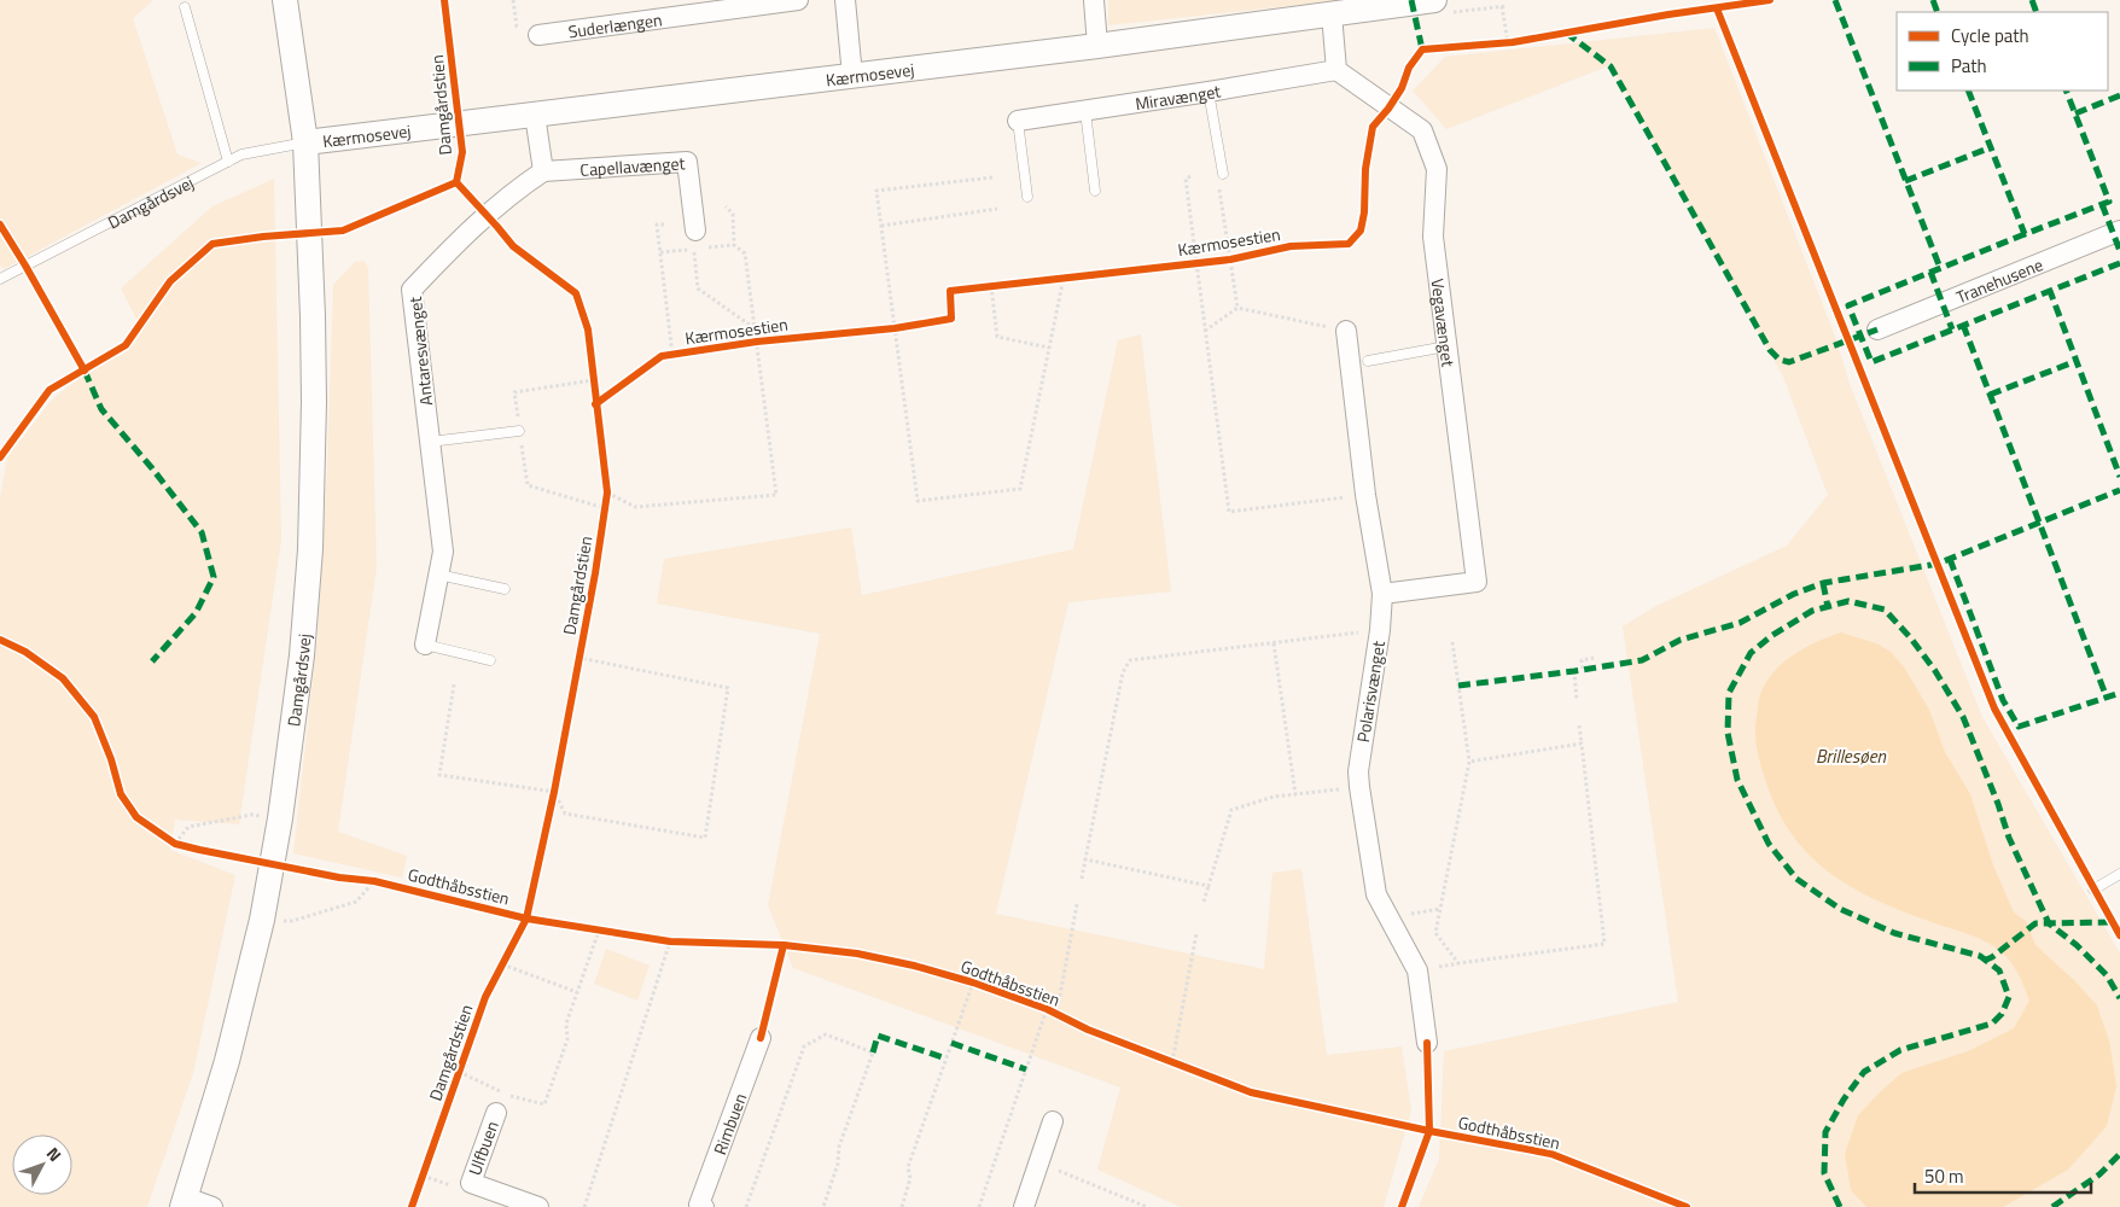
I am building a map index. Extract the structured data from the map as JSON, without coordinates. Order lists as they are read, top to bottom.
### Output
{
  "streets": {
    "street": [
      "Suderlængen",
      "Kærmosevej",
      "Miravænget",
      "Capellavænget",
      "Damgårdsvej",
      "Tranehusene",
      "Vegavænget",
      "Antaresvænget",
      "Polarisvænget",
      "Rimbuen",
      "Ulfbuen"
    ],
    "cycle path": ["Damgårdstien", "Kærmosestien", "Godthåbsstien"]
  },
  "crossings": [
    ["Kærmosevej", "Damgårdsvej"],
    ["Miravænget", "Vegavænget"],
    ["Capellavænget", "Antaresvænget"],
    ["Vegavænget", "Polarisvænget"]
  ],
  "water": ["Brillesøen"],
  "legend": ["Cycle path", "Path"],
  "scale_bar": "50 m",
  "north": "top right"
}
